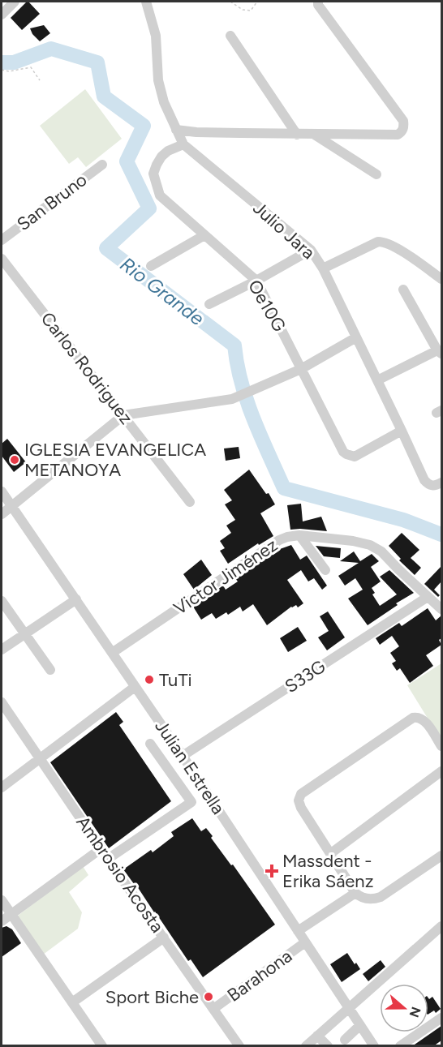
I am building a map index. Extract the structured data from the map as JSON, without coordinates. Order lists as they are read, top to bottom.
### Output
{
  "streets": {
    "street": [
      "San Bruno",
      "Julio Jara",
      "Oe10G",
      "Carlos Rodriguez",
      "Victor Jiménez",
      "S33G",
      "Julian Estrella",
      "Ambrosio Acosta",
      "Barahona"
    ]
  },
  "crossings": [
    ["Julio Jara", "Oe10G"],
    ["Victor Jiménez", "S33G"],
    ["Victor Jiménez", "Julian Estrella"],
    ["S33G", "Julian Estrella"],
    ["Julian Estrella", "Barahona"],
    ["Ambrosio Acosta", "Barahona"]
  ],
  "water": ["Rio Grande"],
  "places": {
    "other": ["IGLESIA EVANGELICA METANOYA", "TuTi", "Sport Biche"],
    "health": ["Massdent - Erika Sáenz"]
  },
  "north": "right"
}
